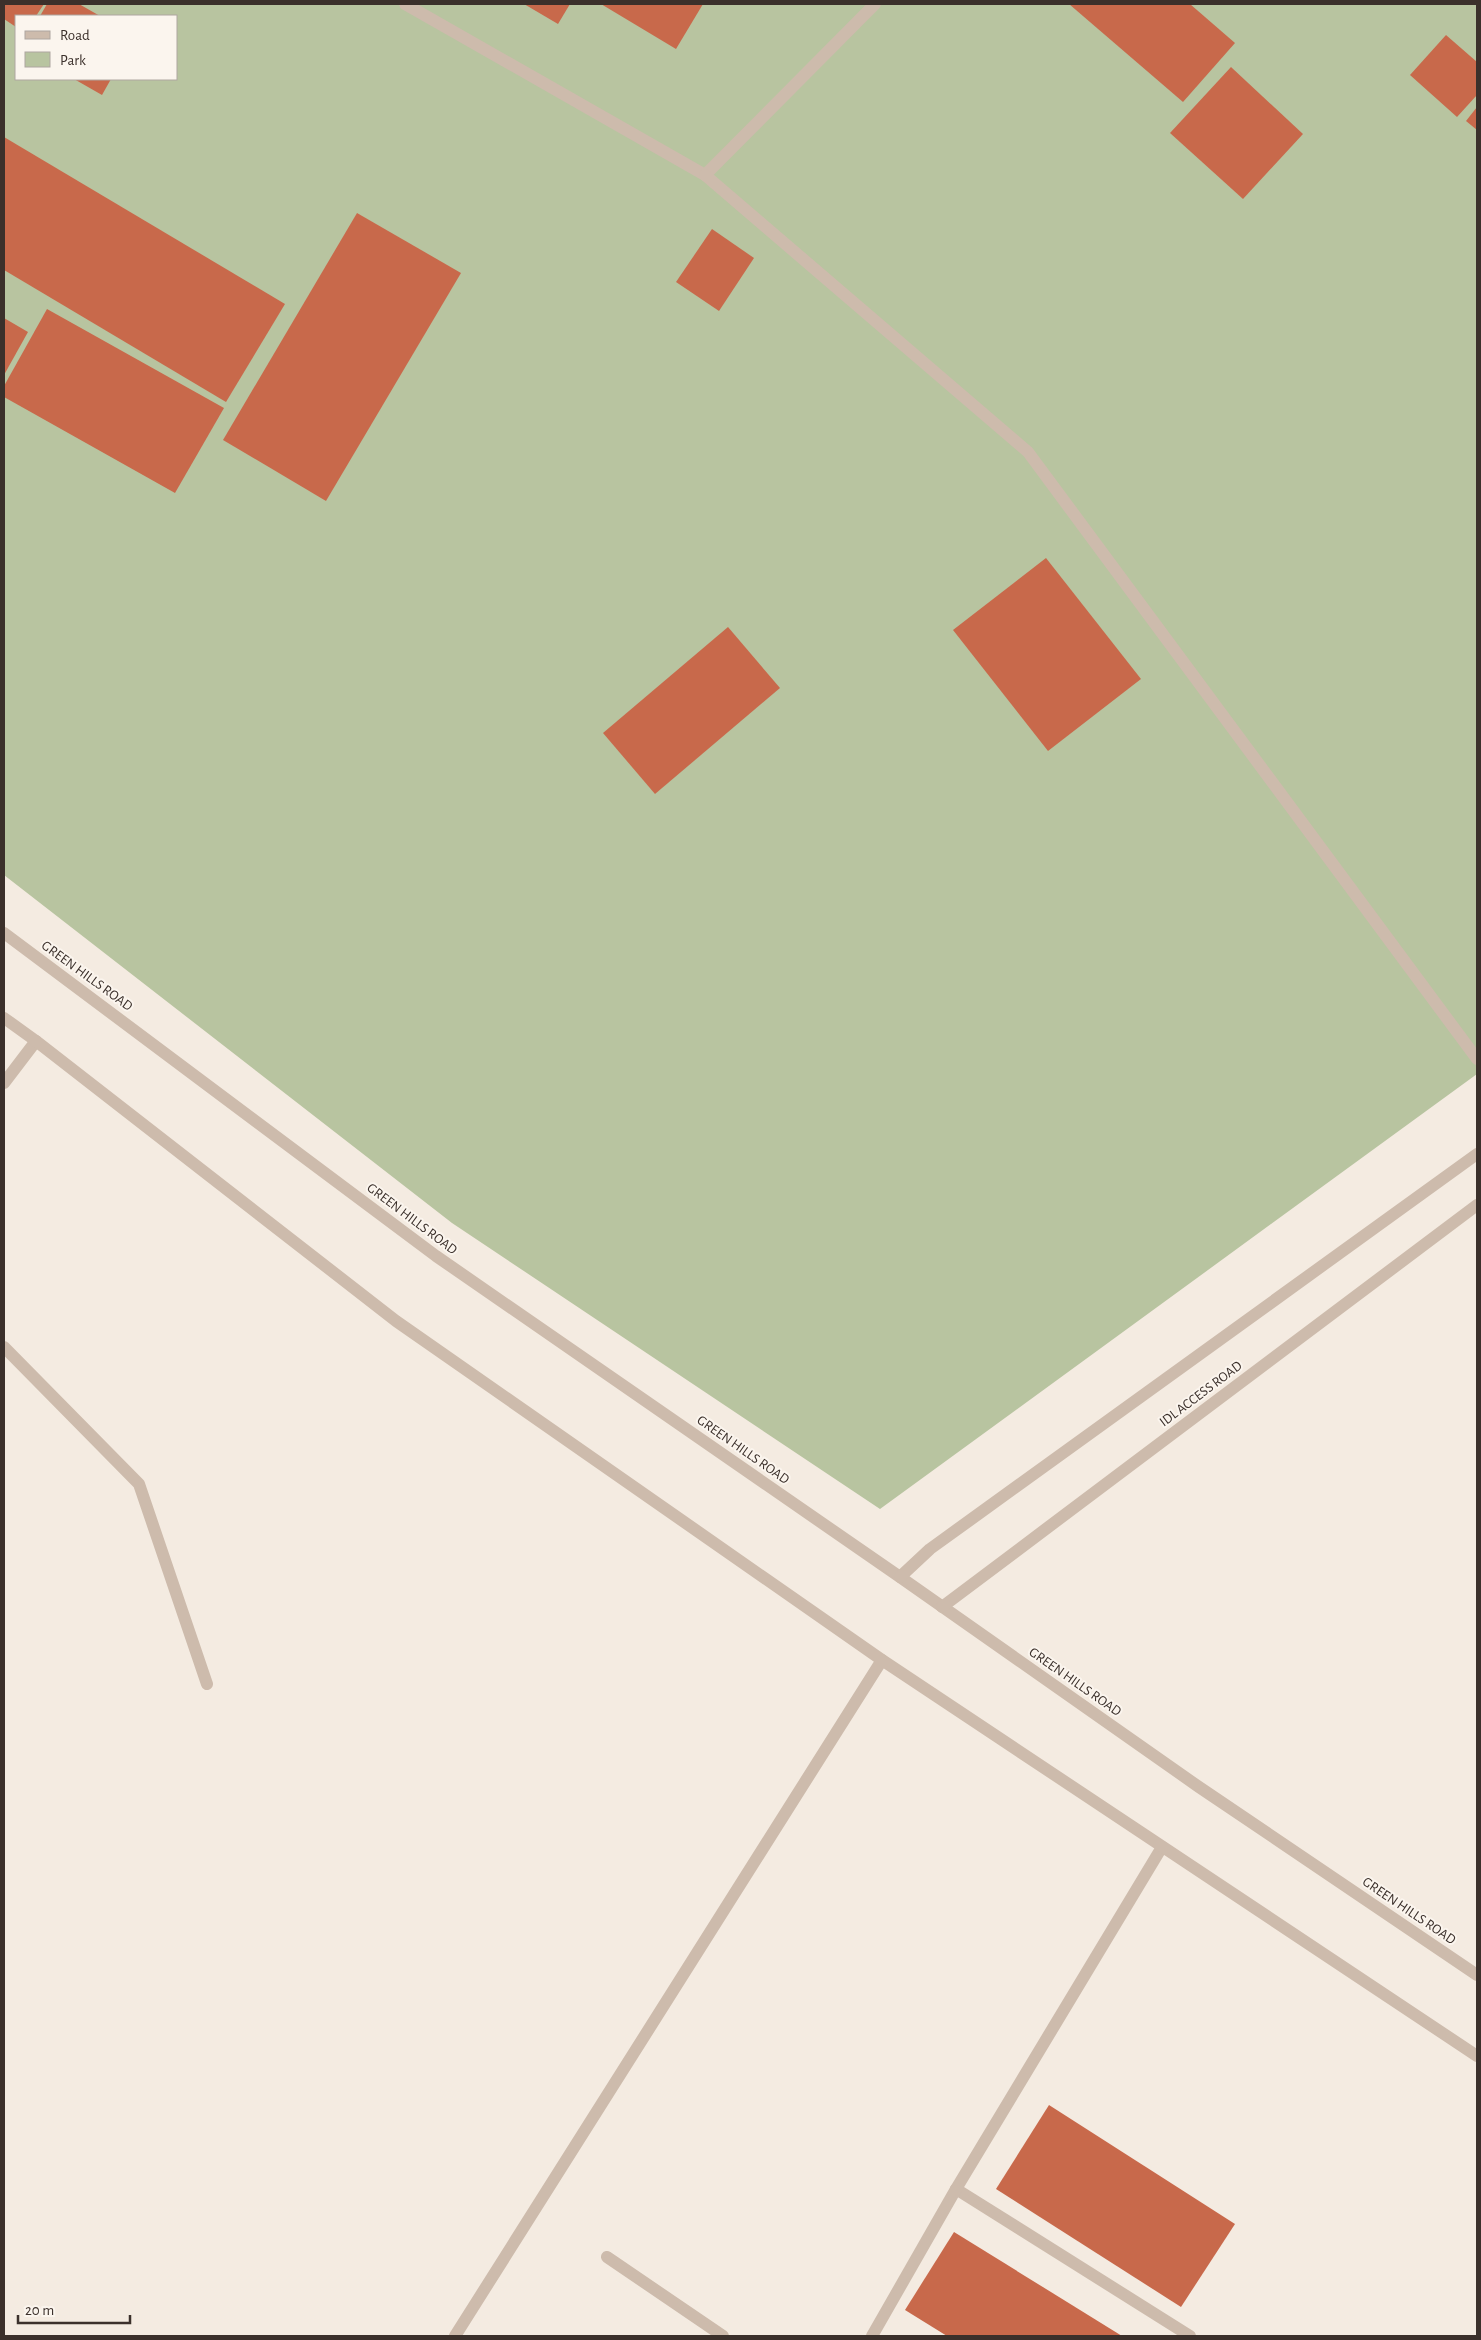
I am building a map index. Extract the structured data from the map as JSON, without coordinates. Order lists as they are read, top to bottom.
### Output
{
  "streets": {
    "street": ["GREEN HILLS ROAD", "IDL ACCESS ROAD"]
  },
  "crossings": [
    ["GREEN HILLS ROAD", "IDL ACCESS ROAD"]
  ],
  "legend": ["Road", "Park"],
  "scale_bar": "20 m"
}
